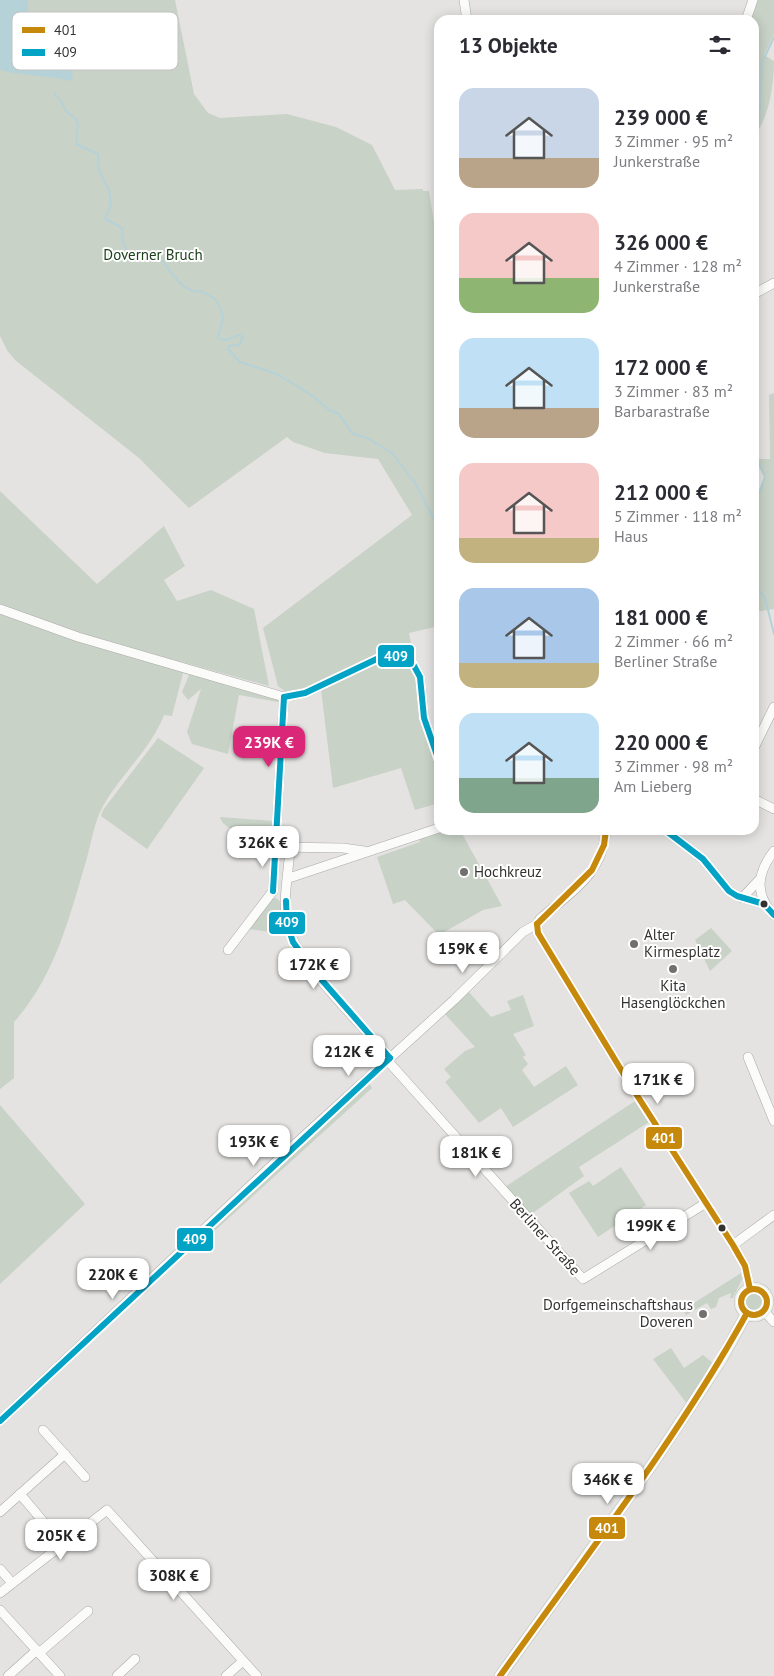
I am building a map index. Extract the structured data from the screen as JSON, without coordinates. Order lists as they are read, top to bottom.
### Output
{
  "streets": {
    "street": ["Berliner Straße"]
  },
  "parks": ["Doverner Bruch"],
  "places": [
    "Hochkreuz",
    "Alter Kirmesplatz",
    "Kita Hasenglöckchen",
    "Dorfgemeinschaftshaus Doveren"
  ],
  "lines": ["transit line 409", "transit line 401"],
  "legend": ["401", "409"],
  "page": {
    "heading": "13 Objekte",
    "list": [
      {
        "name": "239 000 €",
        "note": "3 Zimmer · 95 m² · Junkerstraße"
      },
      {
        "name": "326 000 €",
        "note": "4 Zimmer · 128 m² · Junkerstraße"
      },
      {
        "name": "172 000 €",
        "note": "3 Zimmer · 83 m² · Barbarastraße"
      },
      {
        "name": "212 000 €",
        "note": "5 Zimmer · 118 m² · Haus"
      },
      {
        "name": "181 000 €",
        "note": "2 Zimmer · 66 m² · Berliner Straße"
      },
      {
        "name": "220 000 €",
        "note": "3 Zimmer · 98 m² · Am Lieberg"
      }
    ],
    "price": [
      "239K €",
      "326K €",
      "159K €",
      "172K €",
      "212K €",
      "171K €",
      "193K €",
      "181K €",
      "199K €",
      "220K €",
      "346K €",
      "205K €",
      "308K €"
    ]
  }
}
